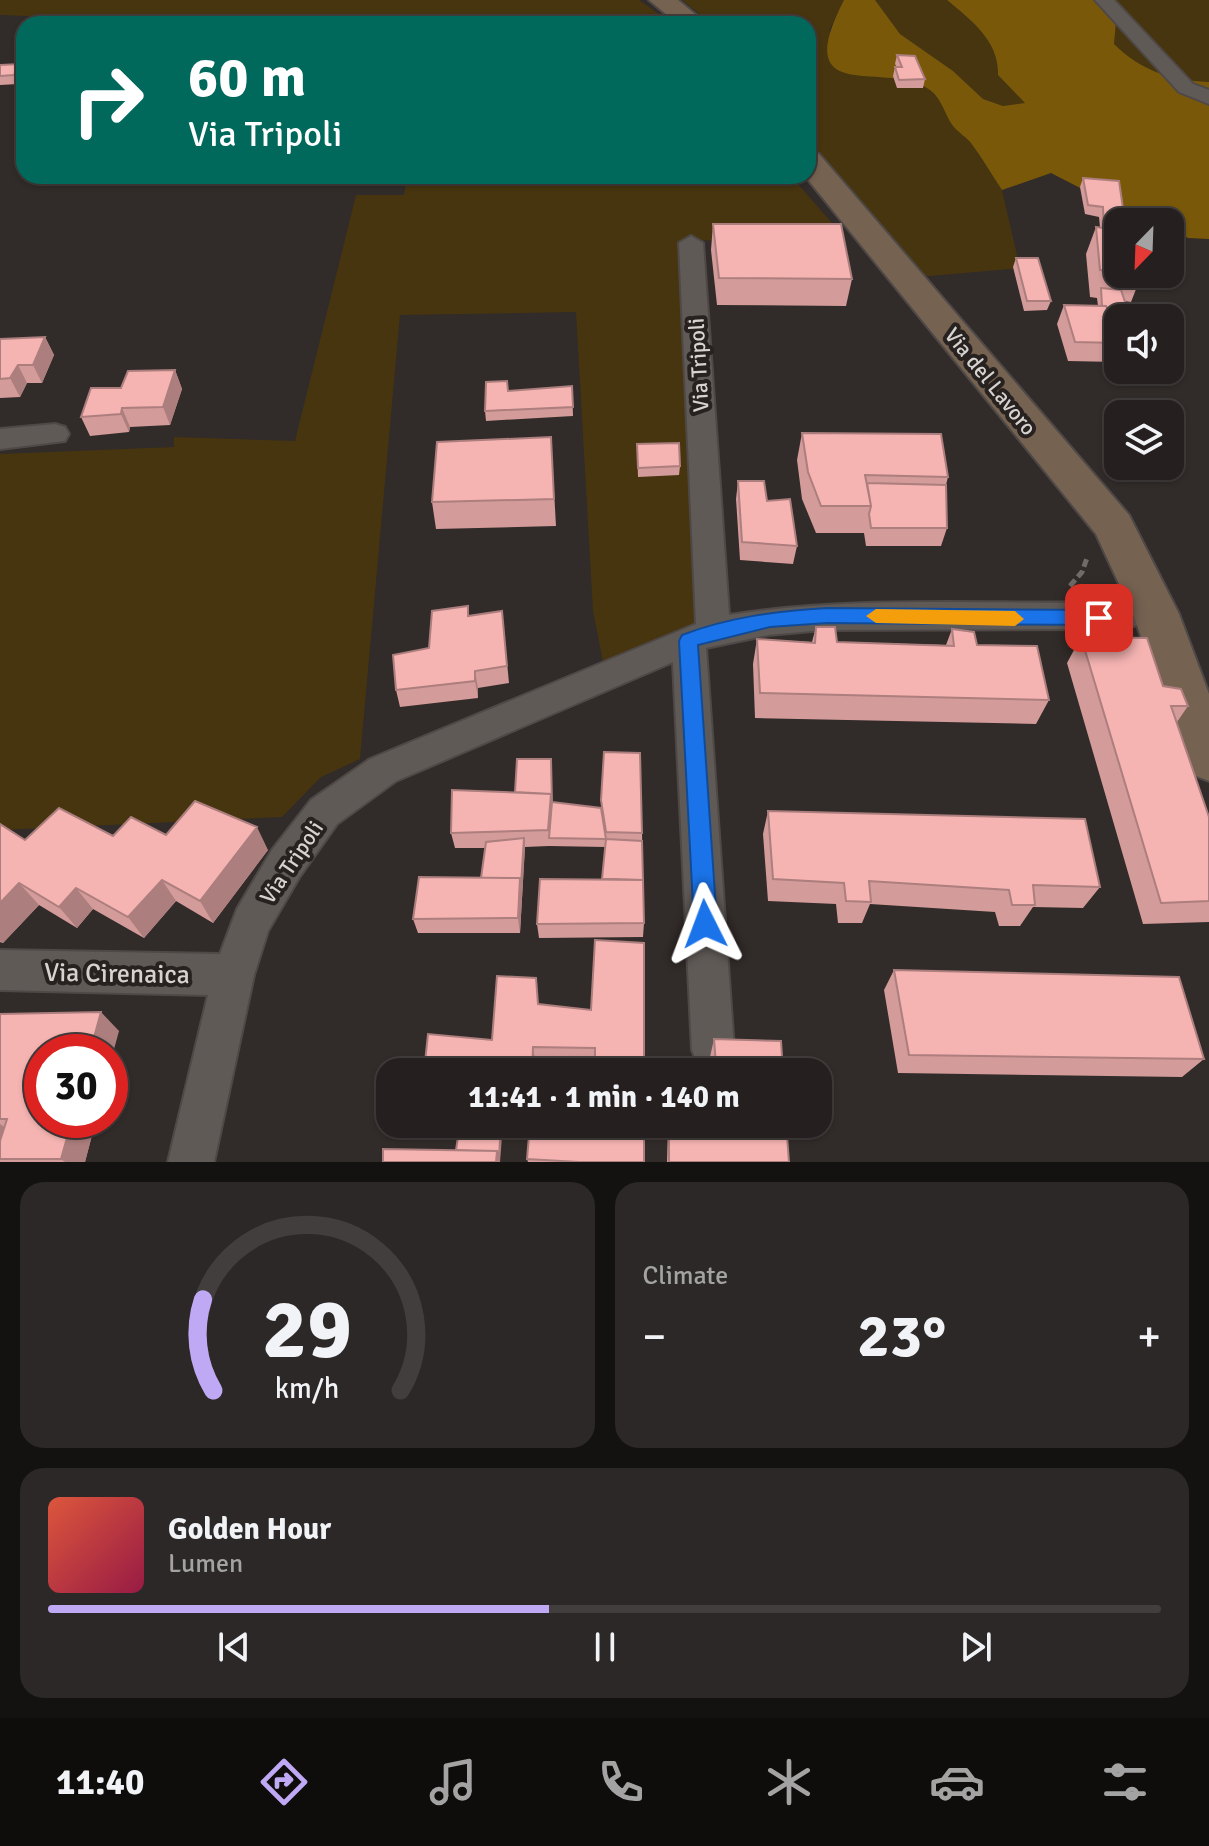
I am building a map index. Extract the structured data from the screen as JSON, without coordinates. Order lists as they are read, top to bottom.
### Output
{
  "streets": {
    "street": ["Via Tripoli", "Via del Lavoro", "Via Cirenaica"]
  },
  "crossings": [
    ["Via Tripoli", "Via del Lavoro"],
    ["Via Tripoli", "Via Cirenaica"]
  ],
  "north": "bottom left",
  "page": {
    "turn": ["60 m", "Via Tripoli"],
    "limit": "30",
    "trip": "11:41 · 1 min · 140 m",
    "tile": "Climate",
    "heat": ["−", "23°", "+"],
    "song": ["Golden Hour", "Lumen"],
    "tabs": "11:40",
    "gauge": ["29", "km/h"]
  }
}
